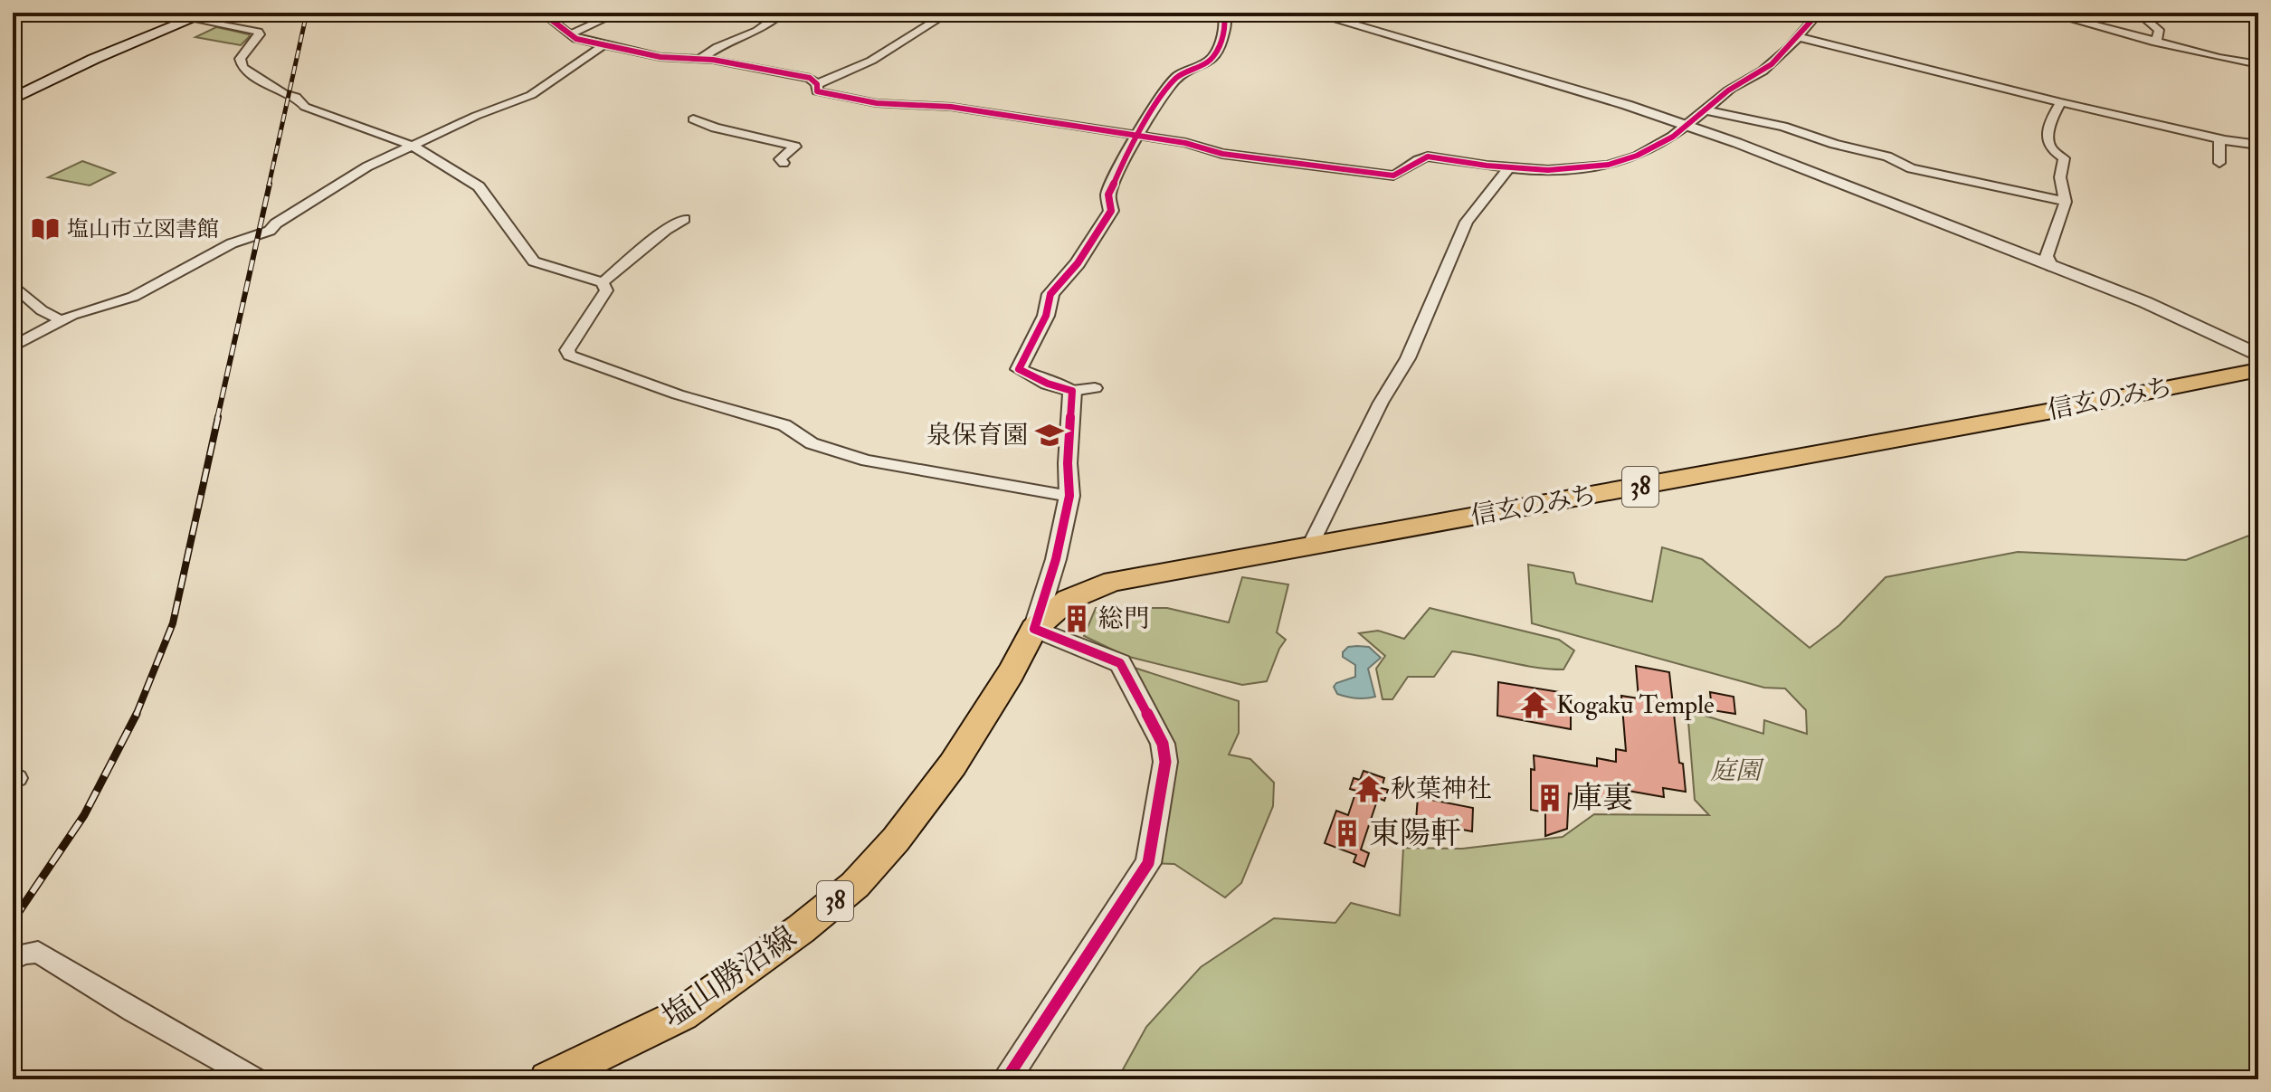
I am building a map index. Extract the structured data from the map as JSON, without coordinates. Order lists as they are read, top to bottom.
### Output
{
  "streets": {
    "main road": ["信玄のみち", "38", "塩山勝沼線"]
  },
  "crossings": [
    ["信玄のみち", "塩山勝沼線"]
  ],
  "parks": ["庭園"],
  "places": {
    "library": ["塩山市立図書館"],
    "school or university": ["泉保育園"],
    "building": ["総門", "庫裏", "東陽軒"],
    "temple": ["Kogaku Temple", "秋葉神社"]
  }
}
